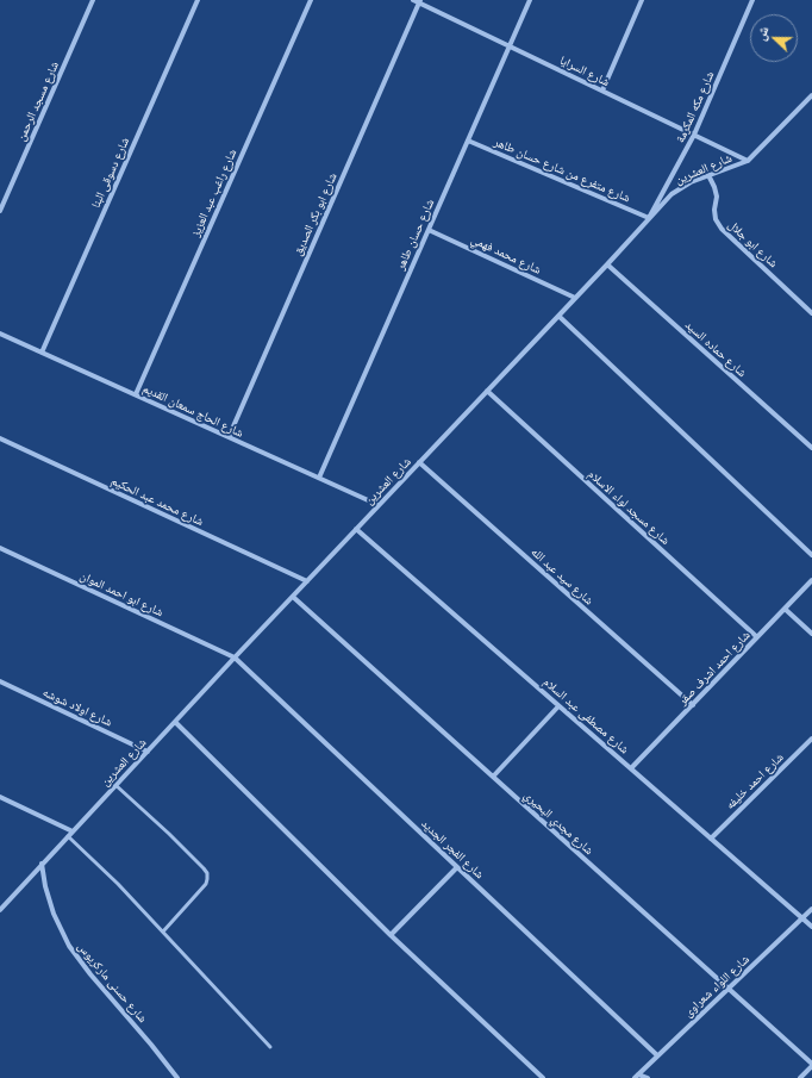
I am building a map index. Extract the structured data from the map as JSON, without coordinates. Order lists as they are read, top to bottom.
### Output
{
  "streets": {
    "street": [
      "شارع السرايا",
      "شارع مسجد الرحمن",
      "شارع مكه المكرمة",
      "شارع العشرين",
      "شارع متفرع من شارع حسان طاهر",
      "شارع دسوقى البنا",
      "شارع راغب عبد العزيز",
      "شارع ابو بكر الصديق",
      "شارع حسان طاهر",
      "شارع ابو جلال",
      "شارع محمد فهمي",
      "شارع حماده السيد",
      "شارع الحاج سمعان القديم",
      "شارع محمد عبد الحكيم",
      "شارع مسجد لواء الاسلام",
      "شارع سيد عبد الله",
      "شارع ابو احمد الموان",
      "شارع احمد اشرف صقر",
      "شارع اولاد شوشه",
      "شارع مصطفى عبد السلام",
      "شارع احمد خليفه",
      "شارع مجدي البحيري",
      "شارع الفجر الجديد",
      "شارع حسنى ماركريوس",
      "شارع اللواء شعراوى"
    ]
  },
  "crossings": [
    ["شارع السرايا", "شارع مكه المكرمة"],
    ["شارع السرايا", "شارع العشرين"],
    ["شارع السرايا", "شارع ابو بكر الصديق"],
    ["شارع السرايا", "شارع حسان طاهر"],
    ["شارع مكه المكرمة", "شارع العشرين"],
    ["شارع مكه المكرمة", "شارع متفرع من شارع حسان طاهر"],
    ["شارع العشرين", "شارع متفرع من شارع حسان طاهر"],
    ["شارع العشرين", "شارع ابو جلال"],
    ["شارع العشرين", "شارع محمد فهمي"],
    ["شارع العشرين", "شارع حماده السيد"],
    ["شارع العشرين", "شارع الحاج سمعان القديم"],
    ["شارع العشرين", "شارع محمد عبد الحكيم"],
    ["شارع العشرين", "شارع مسجد لواء الاسلام"],
    ["شارع العشرين", "شارع سيد عبد الله"],
    ["شارع العشرين", "شارع ابو احمد الموان"],
    ["شارع العشرين", "شارع اولاد شوشه"],
    ["شارع العشرين", "شارع مصطفى عبد السلام"],
    ["شارع العشرين", "شارع مجدي البحيري"],
    ["شارع العشرين", "شارع الفجر الجديد"],
    ["شارع العشرين", "شارع حسنى ماركريوس"],
    ["شارع متفرع من شارع حسان طاهر", "شارع حسان طاهر"],
    ["شارع دسوقى البنا", "شارع الحاج سمعان القديم"],
    ["شارع راغب عبد العزيز", "شارع الحاج سمعان القديم"],
    ["شارع ابو بكر الصديق", "شارع الحاج سمعان القديم"],
    ["شارع حسان طاهر", "شارع محمد فهمي"],
    ["شارع حسان طاهر", "شارع الحاج سمعان القديم"],
    ["شارع مسجد لواء الاسلام", "شارع احمد اشرف صقر"],
    ["شارع سيد عبد الله", "شارع احمد اشرف صقر"],
    ["شارع ابو احمد الموان", "شارع الفجر الجديد"],
    ["شارع احمد اشرف صقر", "شارع مصطفى عبد السلام"],
    ["شارع مصطفى عبد السلام", "شارع احمد خليفه"],
    ["شارع مصطفى عبد السلام", "شارع اللواء شعراوى"],
    ["شارع مجدي البحيري", "شارع اللواء شعراوى"],
    ["شارع الفجر الجديد", "شارع اللواء شعراوى"]
  ],
  "north": "left"
}
